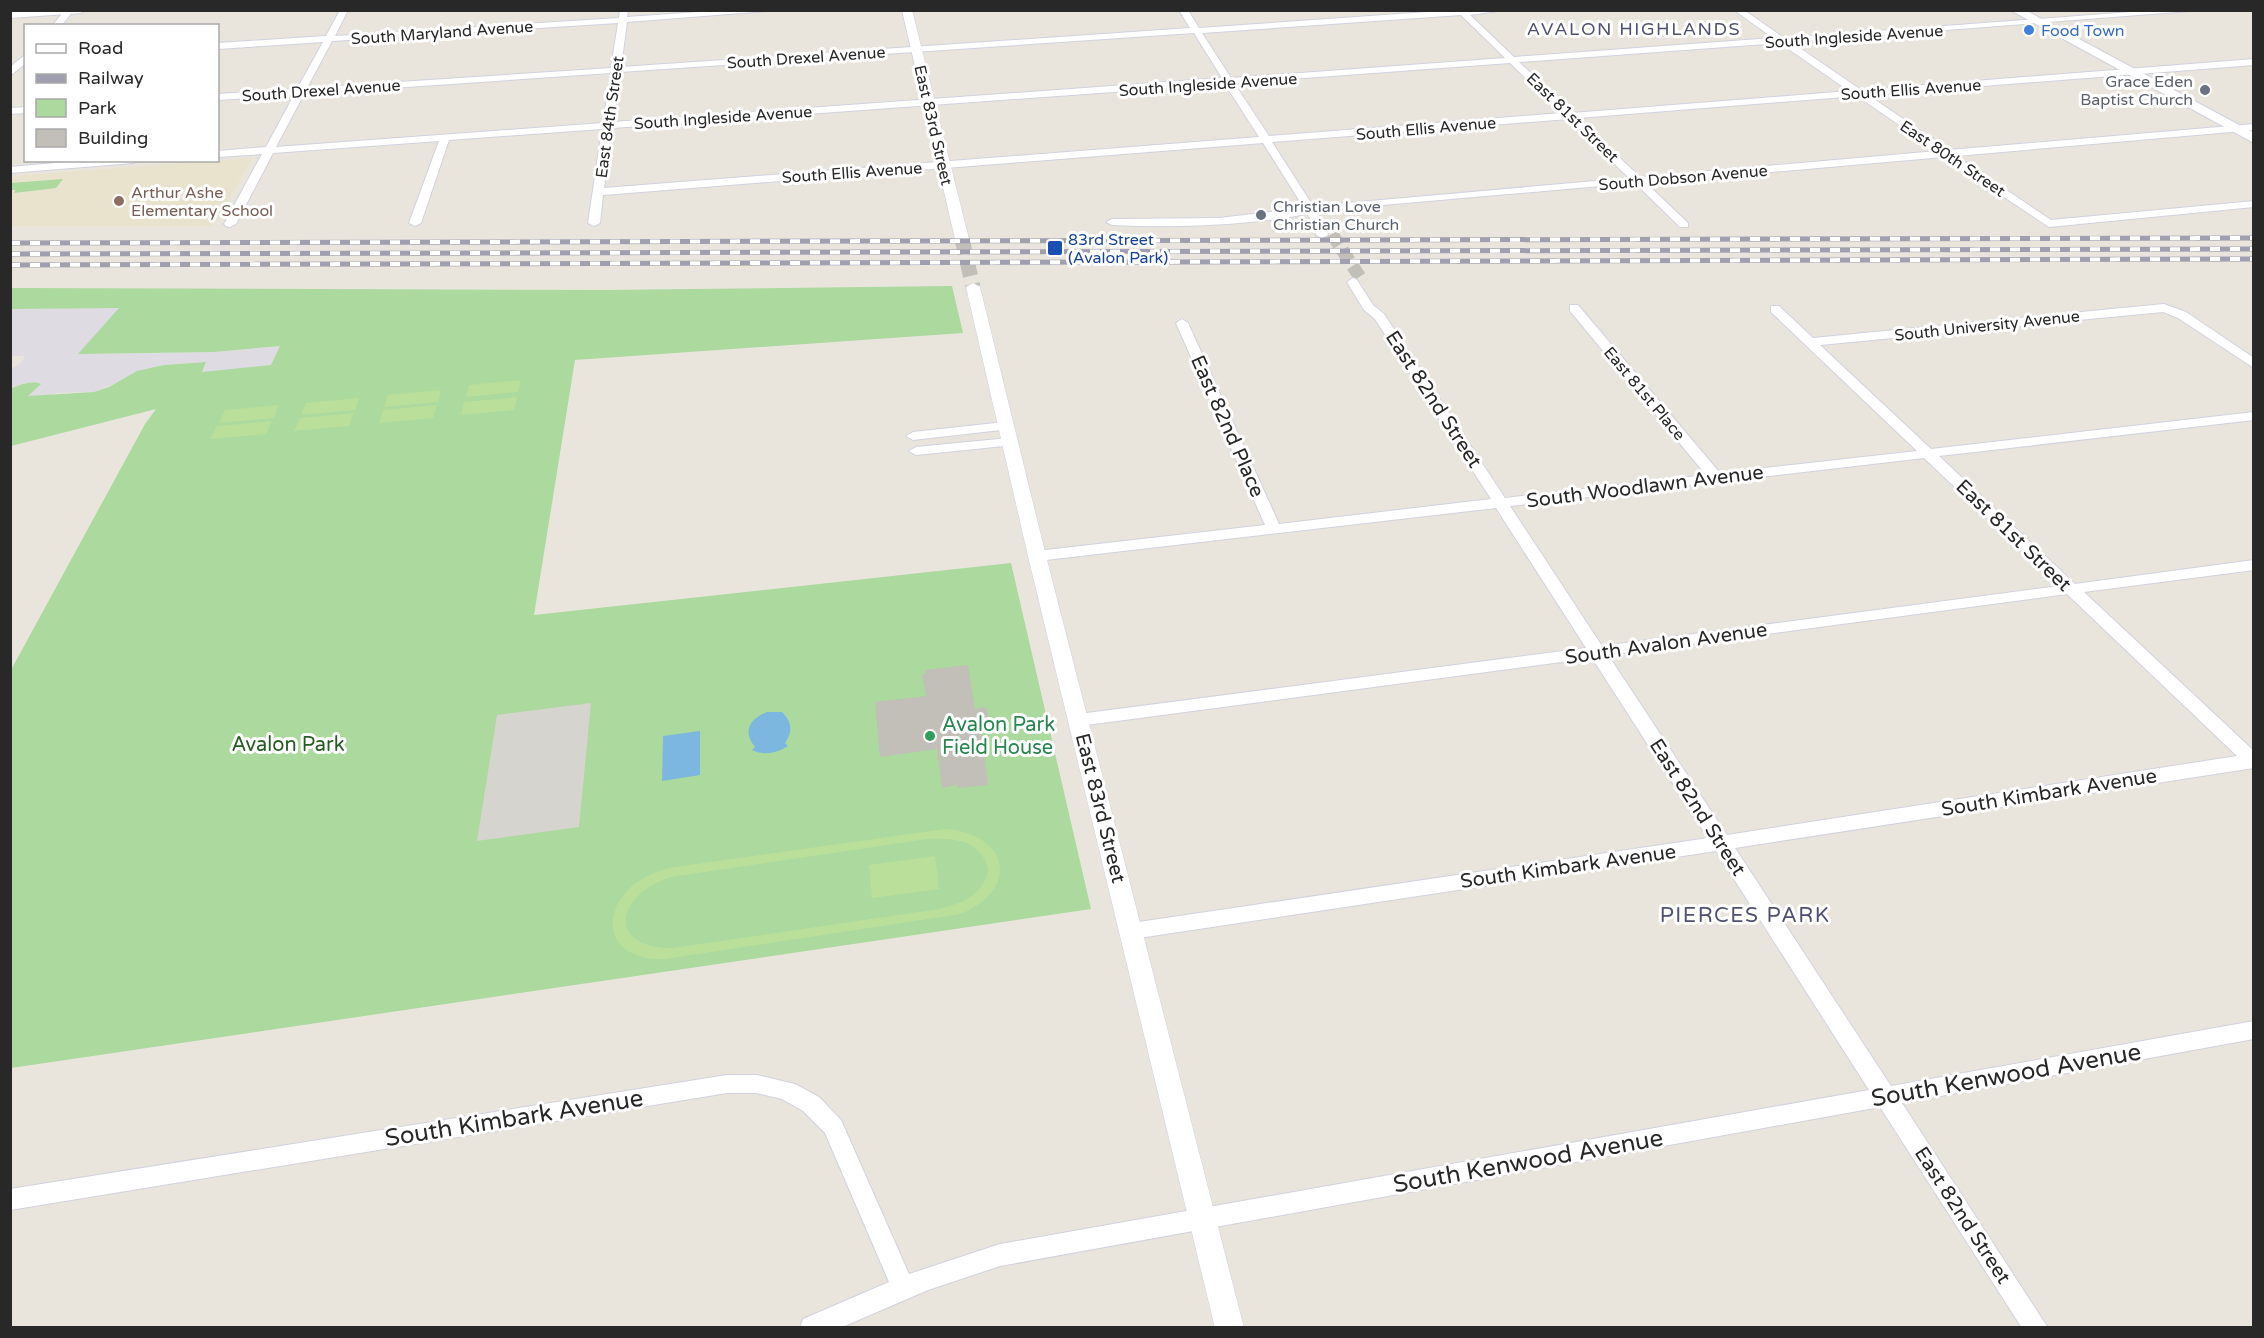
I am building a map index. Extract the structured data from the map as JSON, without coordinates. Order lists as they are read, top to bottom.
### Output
{
  "streets": {
    "street": [
      "South Maryland Avenue",
      "South Ingleside Avenue",
      "South Drexel Avenue",
      "South Ellis Avenue",
      "East 84th Street",
      "East 81st Street",
      "East 83rd Street",
      "East 80th Street",
      "South Dobson Avenue",
      "South University Avenue",
      "East 81st Place",
      "East 82nd Street",
      "East 82nd Place",
      "South Woodlawn Avenue",
      "South Avalon Avenue",
      "South Kimbark Avenue",
      "South Kenwood Avenue"
    ]
  },
  "crossings": [
    ["South Maryland Avenue", "East 84th Street"],
    ["South Ingleside Avenue", "East 84th Street"],
    ["South Ingleside Avenue", "East 81st Street"],
    ["South Ingleside Avenue", "East 83rd Street"],
    ["South Ingleside Avenue", "East 80th Street"],
    ["South Drexel Avenue", "East 84th Street"],
    ["South Drexel Avenue", "East 81st Street"],
    ["South Drexel Avenue", "East 83rd Street"],
    ["South Ellis Avenue", "East 84th Street"],
    ["South Ellis Avenue", "East 81st Street"],
    ["South Ellis Avenue", "East 83rd Street"],
    ["South Ellis Avenue", "East 80th Street"],
    ["East 81st Street", "South Dobson Avenue"],
    ["East 81st Street", "South University Avenue"],
    ["East 81st Street", "South Woodlawn Avenue"],
    ["East 81st Street", "South Avalon Avenue"],
    ["East 81st Street", "South Kimbark Avenue"],
    ["East 83rd Street", "South Woodlawn Avenue"],
    ["East 83rd Street", "South Avalon Avenue"],
    ["East 83rd Street", "South Kimbark Avenue"],
    ["East 83rd Street", "South Kenwood Avenue"],
    ["East 80th Street", "South Dobson Avenue"],
    ["East 81st Place", "South Woodlawn Avenue"],
    ["East 82nd Street", "South Woodlawn Avenue"],
    ["East 82nd Street", "South Avalon Avenue"],
    ["East 82nd Street", "South Kimbark Avenue"],
    ["East 82nd Street", "South Kenwood Avenue"],
    ["East 82nd Place", "South Woodlawn Avenue"],
    ["South Kimbark Avenue", "South Kenwood Avenue"]
  ],
  "districts": ["AVALON HIGHLANDS", "PIERCES PARK"],
  "parks": ["Avalon Park"],
  "places": {
    "other": [
      "Food Town",
      "Grace Eden Baptist Church",
      "Arthur Ashe Elementary School",
      "Christian Love Christian Church",
      "Avalon Park Field House"
    ],
    "transit": ["83rd Street (Avalon Park)"]
  },
  "legend": [
    "Road",
    "Railway",
    "Park",
    "Building"
  ]
}
